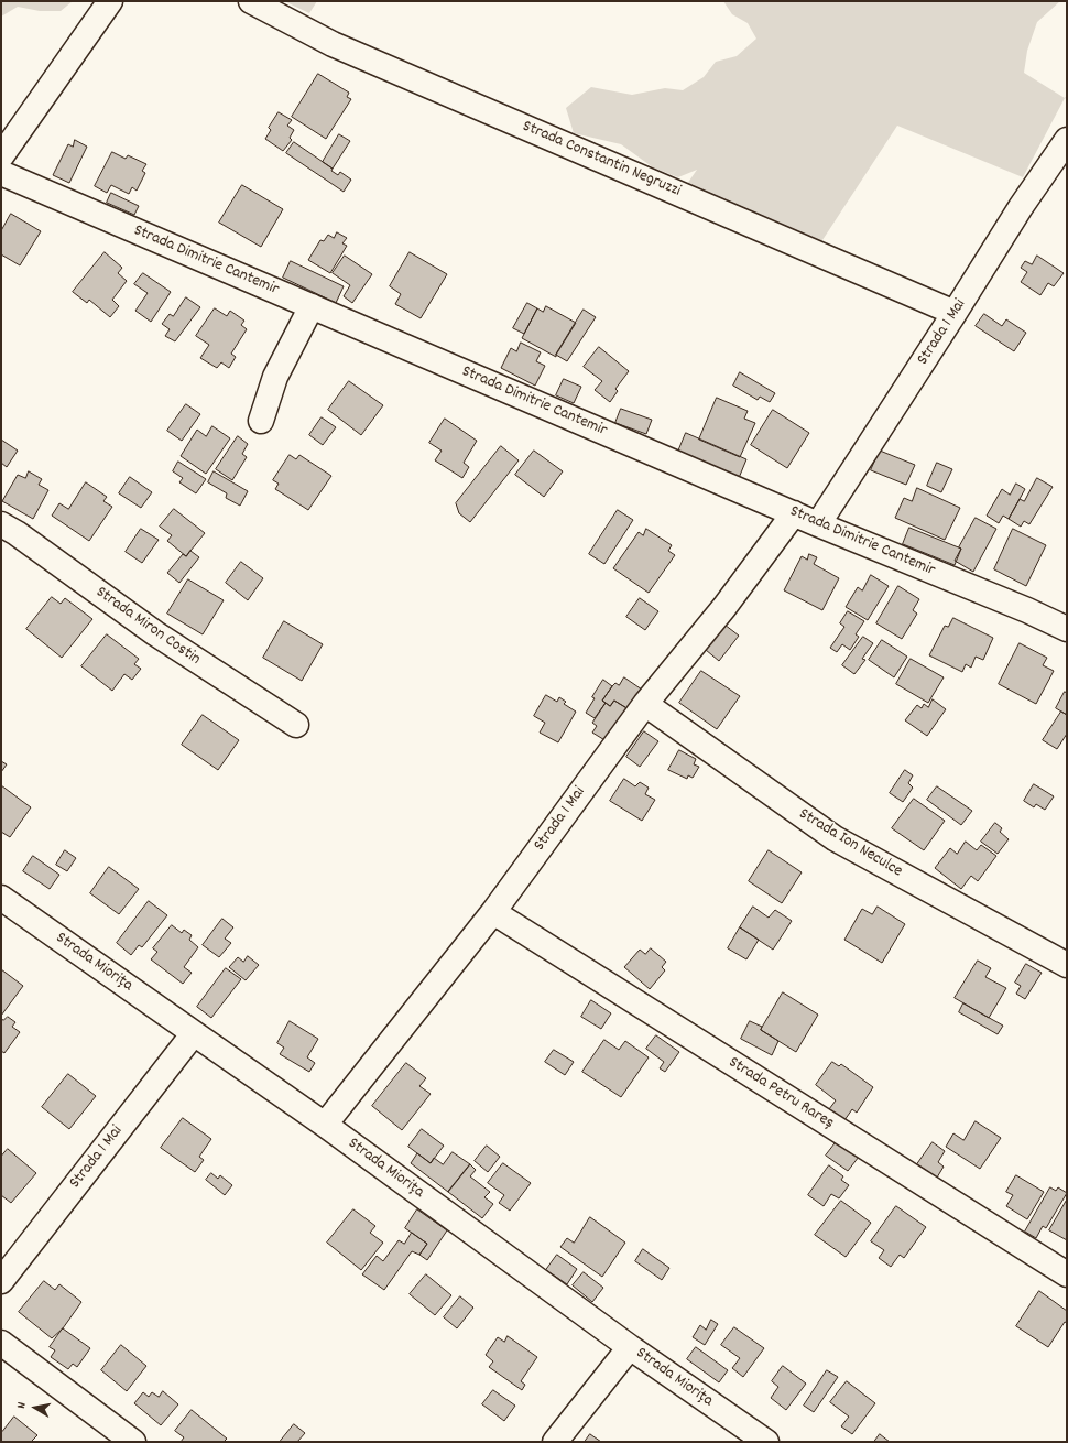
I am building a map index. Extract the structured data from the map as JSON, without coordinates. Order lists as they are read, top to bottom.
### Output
{
  "streets": {
    "street": [
      "Strada Constantin Negruzzi",
      "Strada Dimitrie Cantemir",
      "Strada 1 Mai",
      "Strada Miron Costin",
      "Strada Ion Neculce",
      "Strada Miorița",
      "Strada Petru Rareș"
    ]
  },
  "crossings": [
    ["Strada Constantin Negruzzi", "Strada 1 Mai"],
    ["Strada Dimitrie Cantemir", "Strada 1 Mai"],
    ["Strada 1 Mai", "Strada Ion Neculce"],
    ["Strada 1 Mai", "Strada Miorița"],
    ["Strada 1 Mai", "Strada Petru Rareș"]
  ],
  "north": "left"
}
